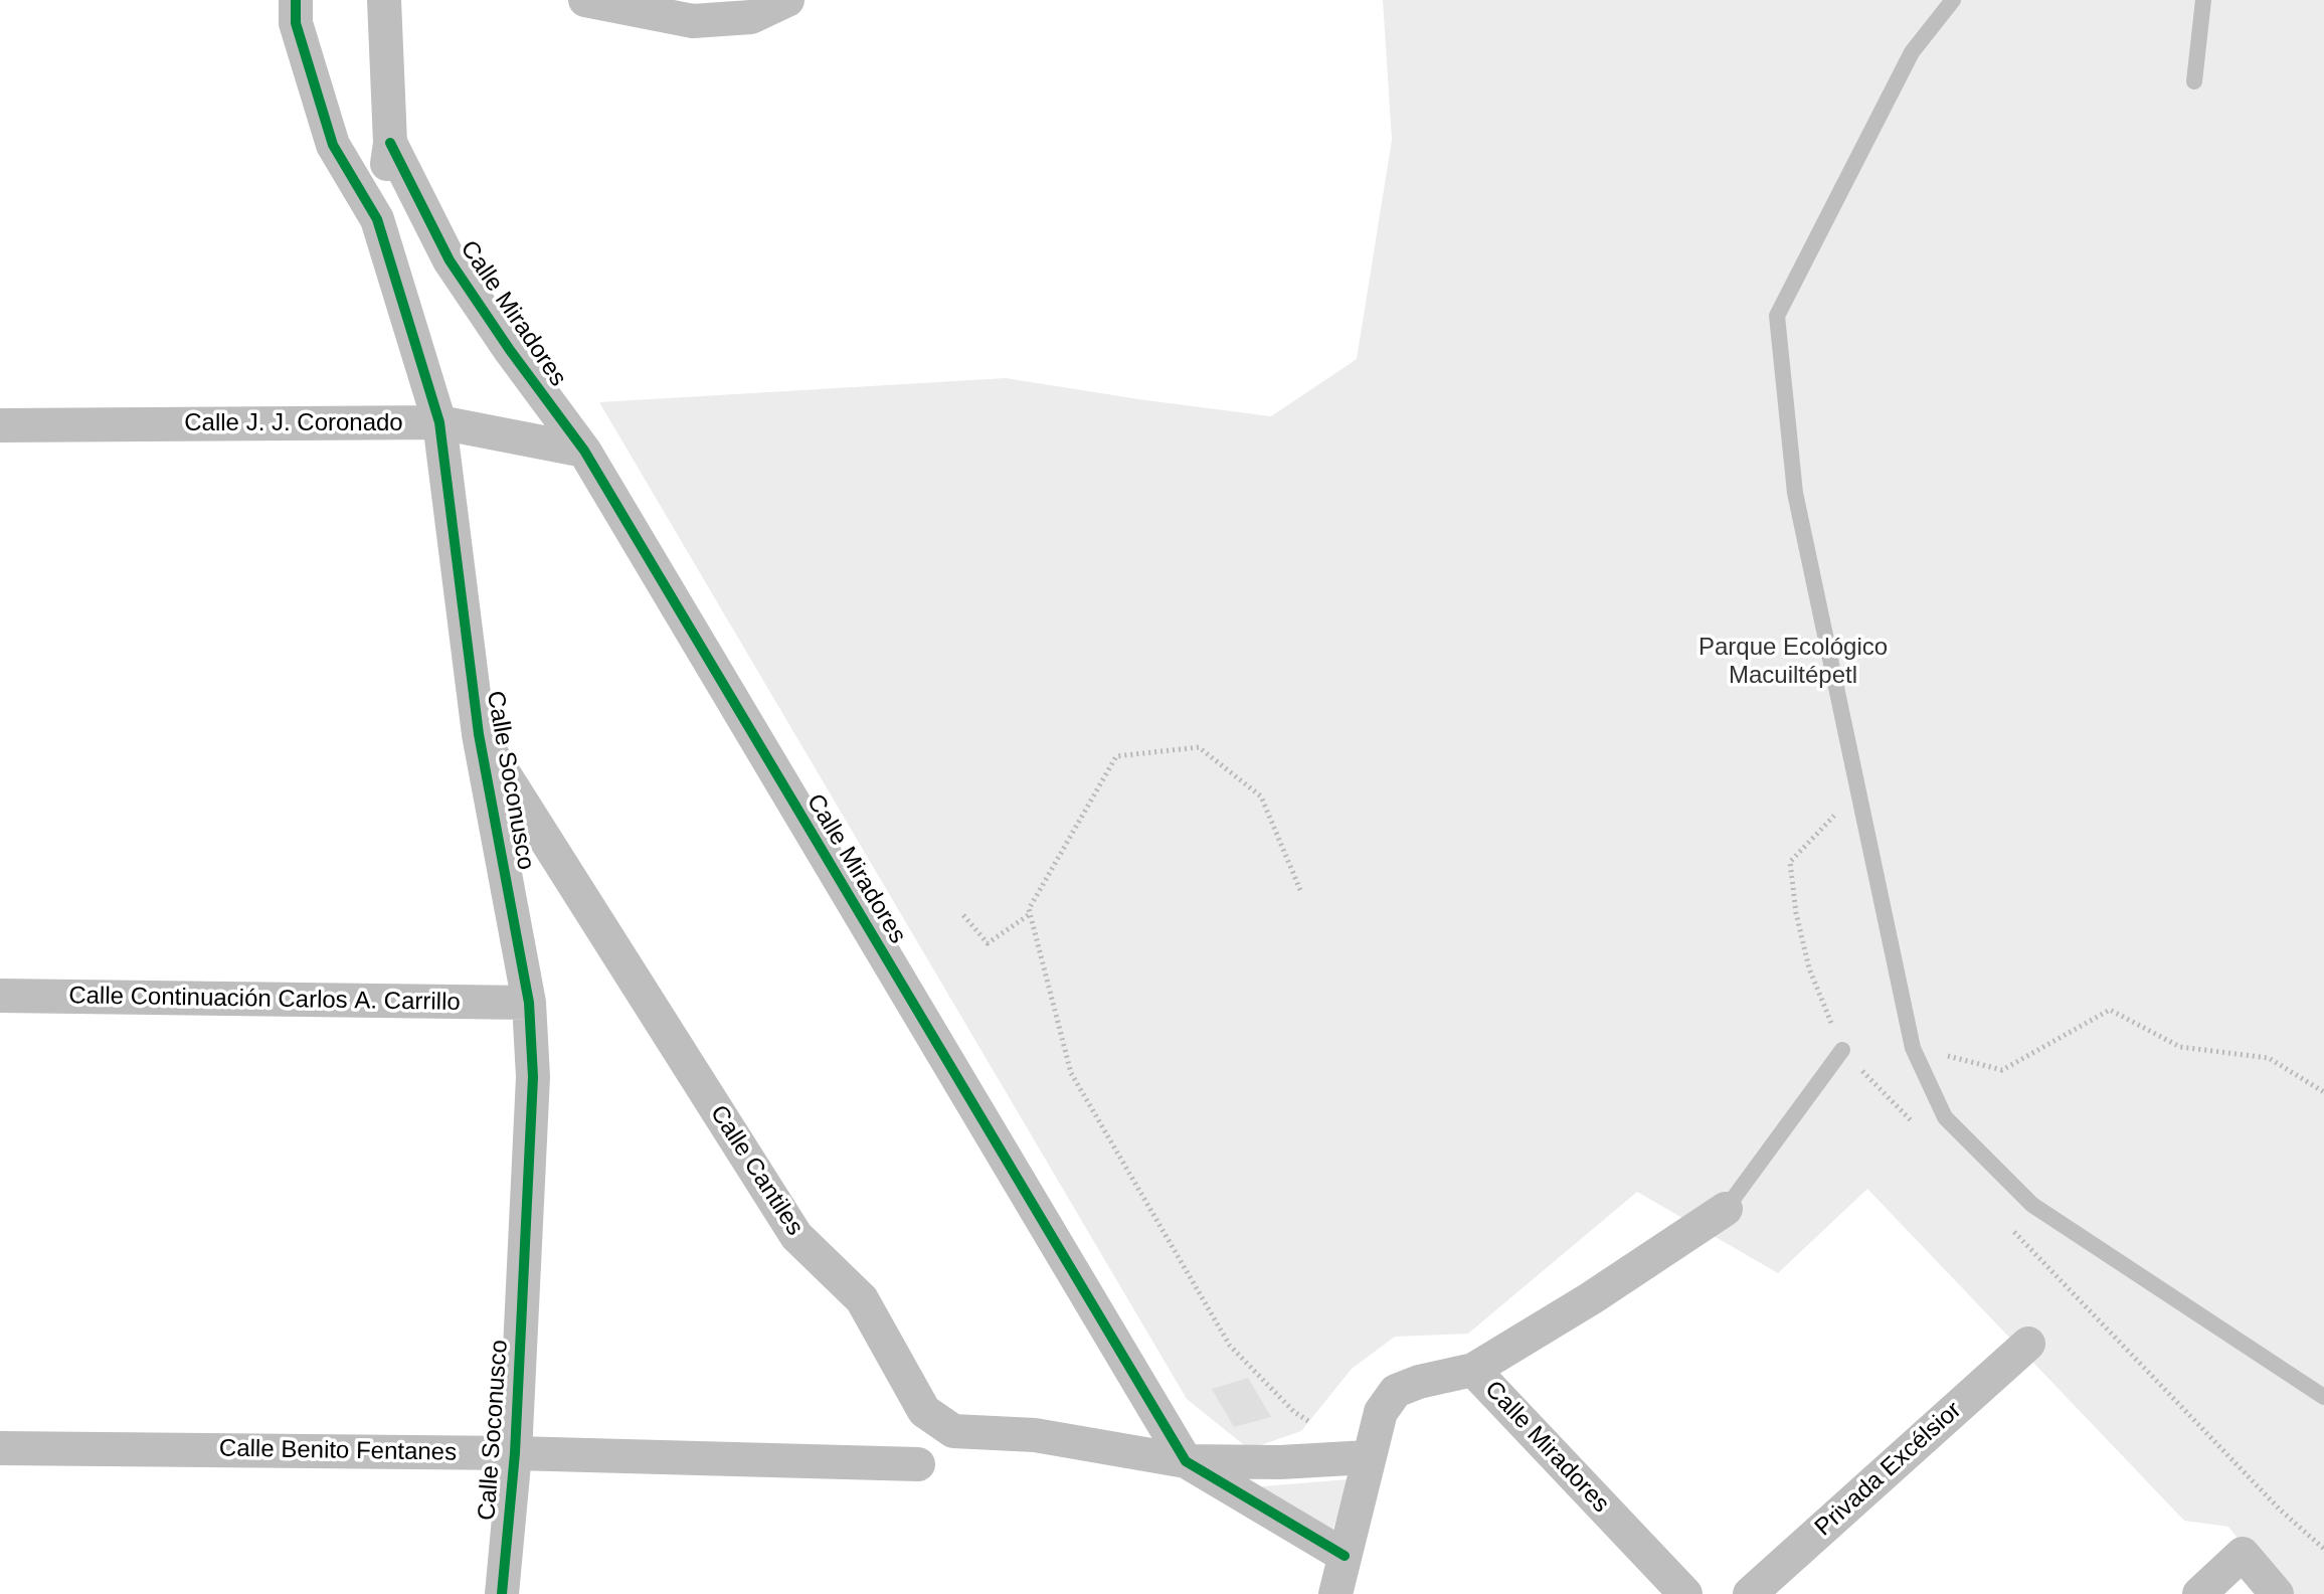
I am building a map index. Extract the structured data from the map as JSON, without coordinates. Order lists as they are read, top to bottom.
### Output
{
  "streets": {
    "street": [
      "Calle Miradores",
      "Calle J. J. Coronado",
      "Calle Soconusco",
      "Calle Continuación Carlos A. Carrillo",
      "Calle Cantiles",
      "Calle Benito Fentanes",
      "Privada Excélsior"
    ]
  },
  "crossings": [
    ["Calle Miradores", "Calle J. J. Coronado"],
    ["Calle Miradores", "Calle Soconusco"],
    ["Calle Miradores", "Calle Cantiles"],
    ["Calle J. J. Coronado", "Calle Soconusco"],
    ["Calle Soconusco", "Calle Continuación Carlos A. Carrillo"],
    ["Calle Soconusco", "Calle Cantiles"],
    ["Calle Soconusco", "Calle Benito Fentanes"]
  ],
  "parks": ["Parque Ecológico Macuiltépetl"]
}
